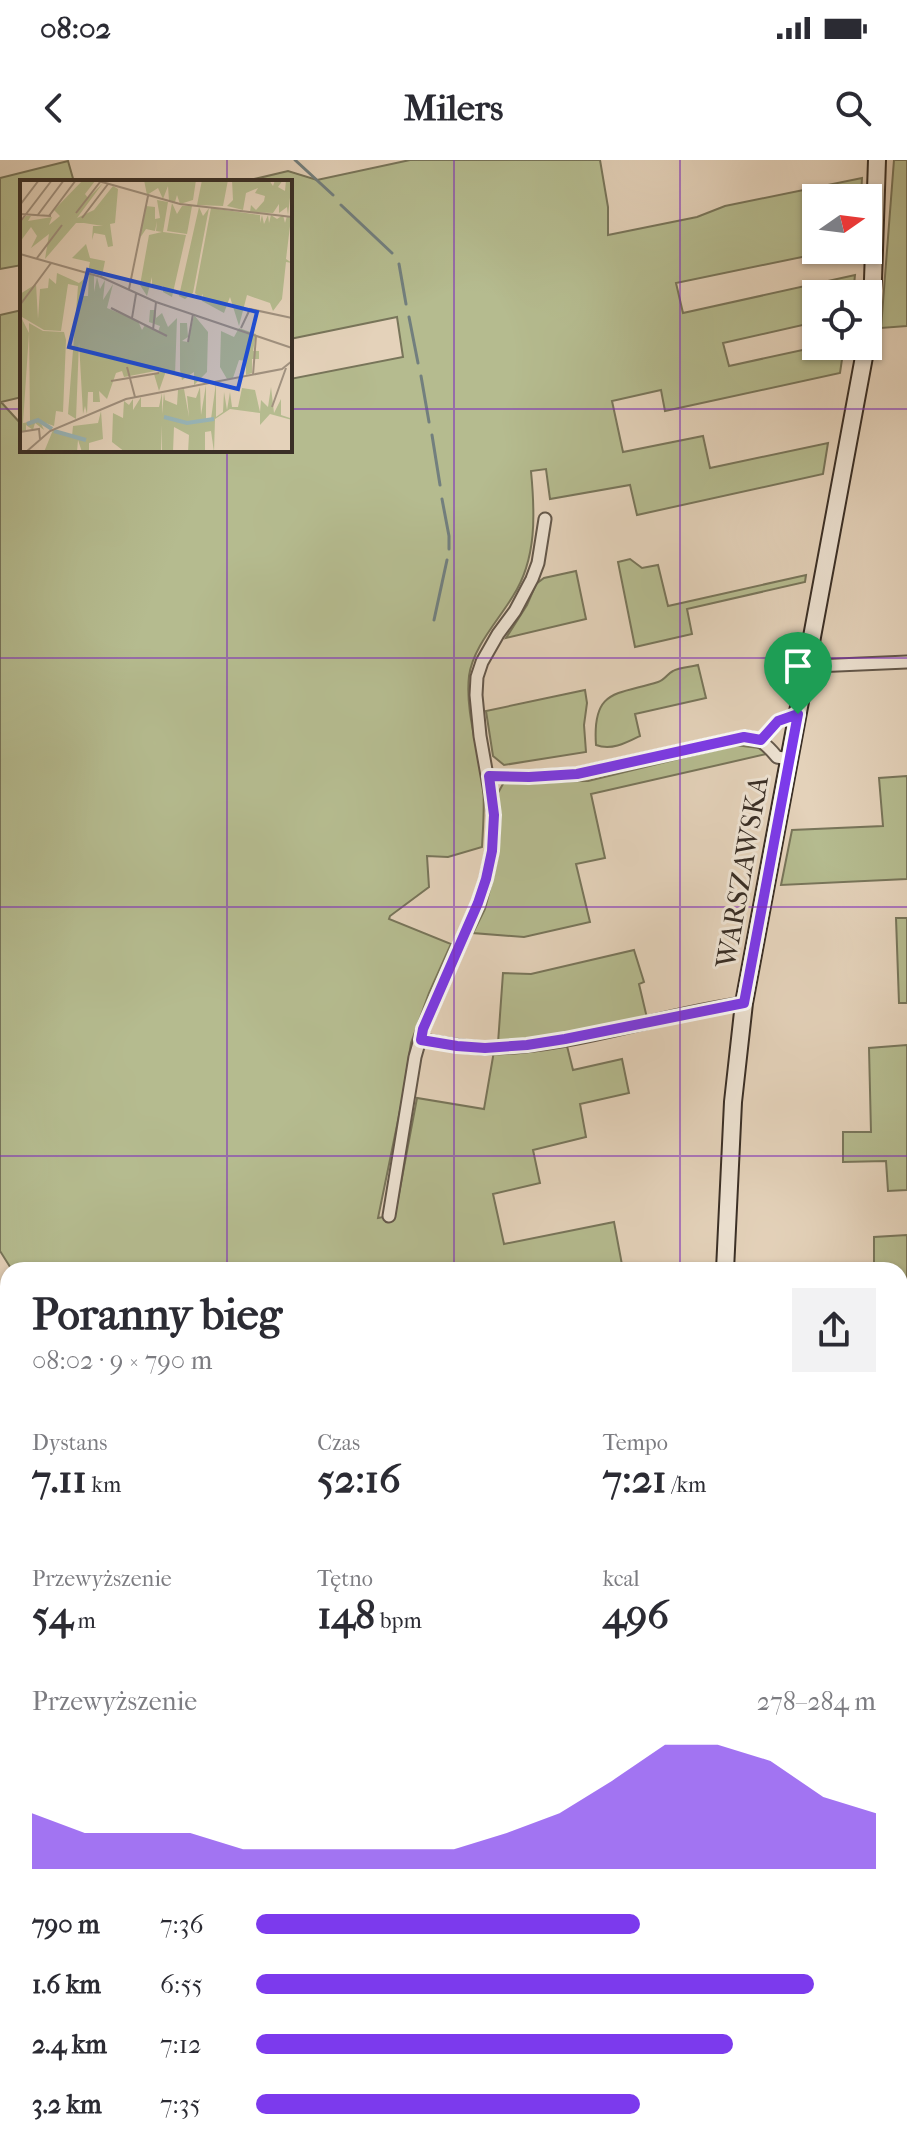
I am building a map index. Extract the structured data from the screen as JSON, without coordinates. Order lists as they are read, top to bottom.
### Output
{
  "streets": {
    "main road": ["WARSZAWSKA"]
  },
  "north": "right",
  "page": {
    "status": "08:02",
    "header": "Milers",
    "heading": ["Poranny bieg", "08:02 · 9 × 790 m"],
    "stats": [
      ["Dystans", "7.11 km"],
      ["Czas", "52:16"],
      ["Tempo", "7:21 /km"],
      ["Przewyższenie", "54 m"],
      ["Tętno", "148 bpm"],
      ["kcal", "496"]
    ],
    "chart": ["Przewyższenie", "278–284 m"],
    "list": [
      {
        "name": "790 m",
        "note": "7:36"
      },
      {
        "name": "1.6 km",
        "note": "6:55"
      },
      {
        "name": "2.4 km",
        "note": "7:12"
      },
      {
        "name": "3.2 km",
        "note": "7:35"
      }
    ]
  }
}
